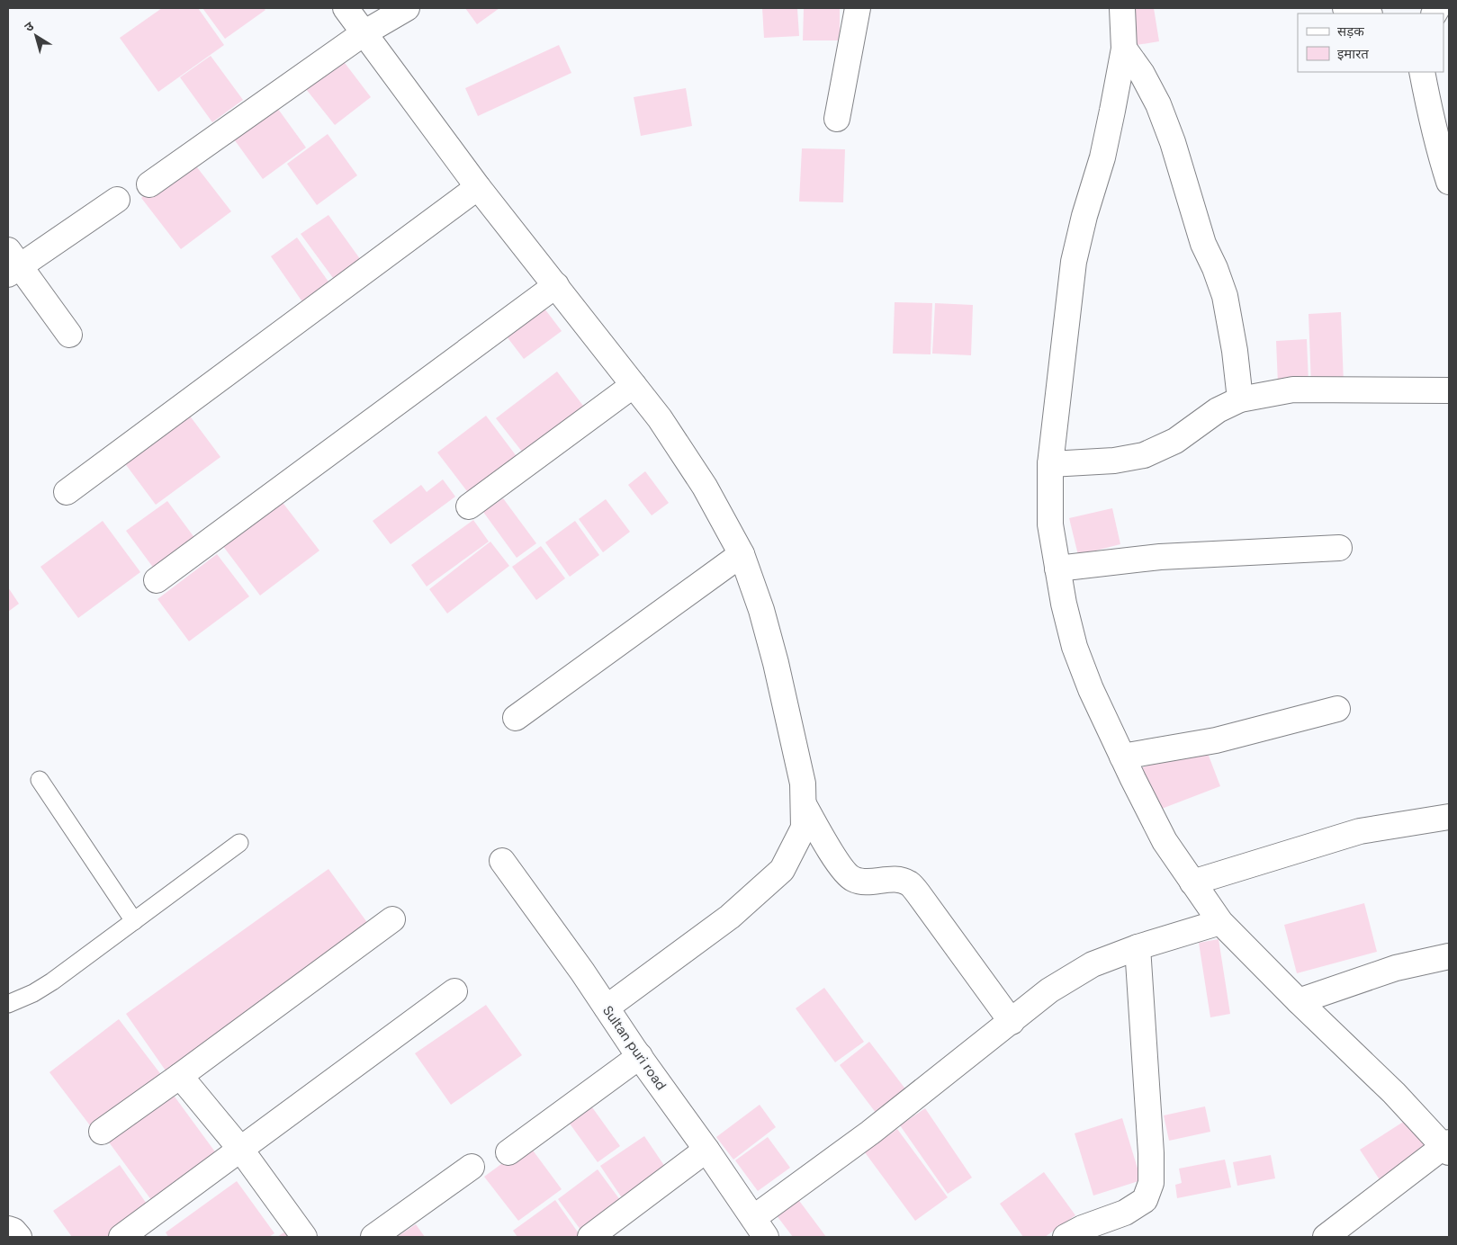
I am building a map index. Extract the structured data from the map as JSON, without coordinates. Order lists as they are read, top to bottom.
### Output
{
  "streets": {
    "street": ["Sultan puri road"]
  },
  "legend": ["सड़क", "इमारत"],
  "north": "top left"
}
